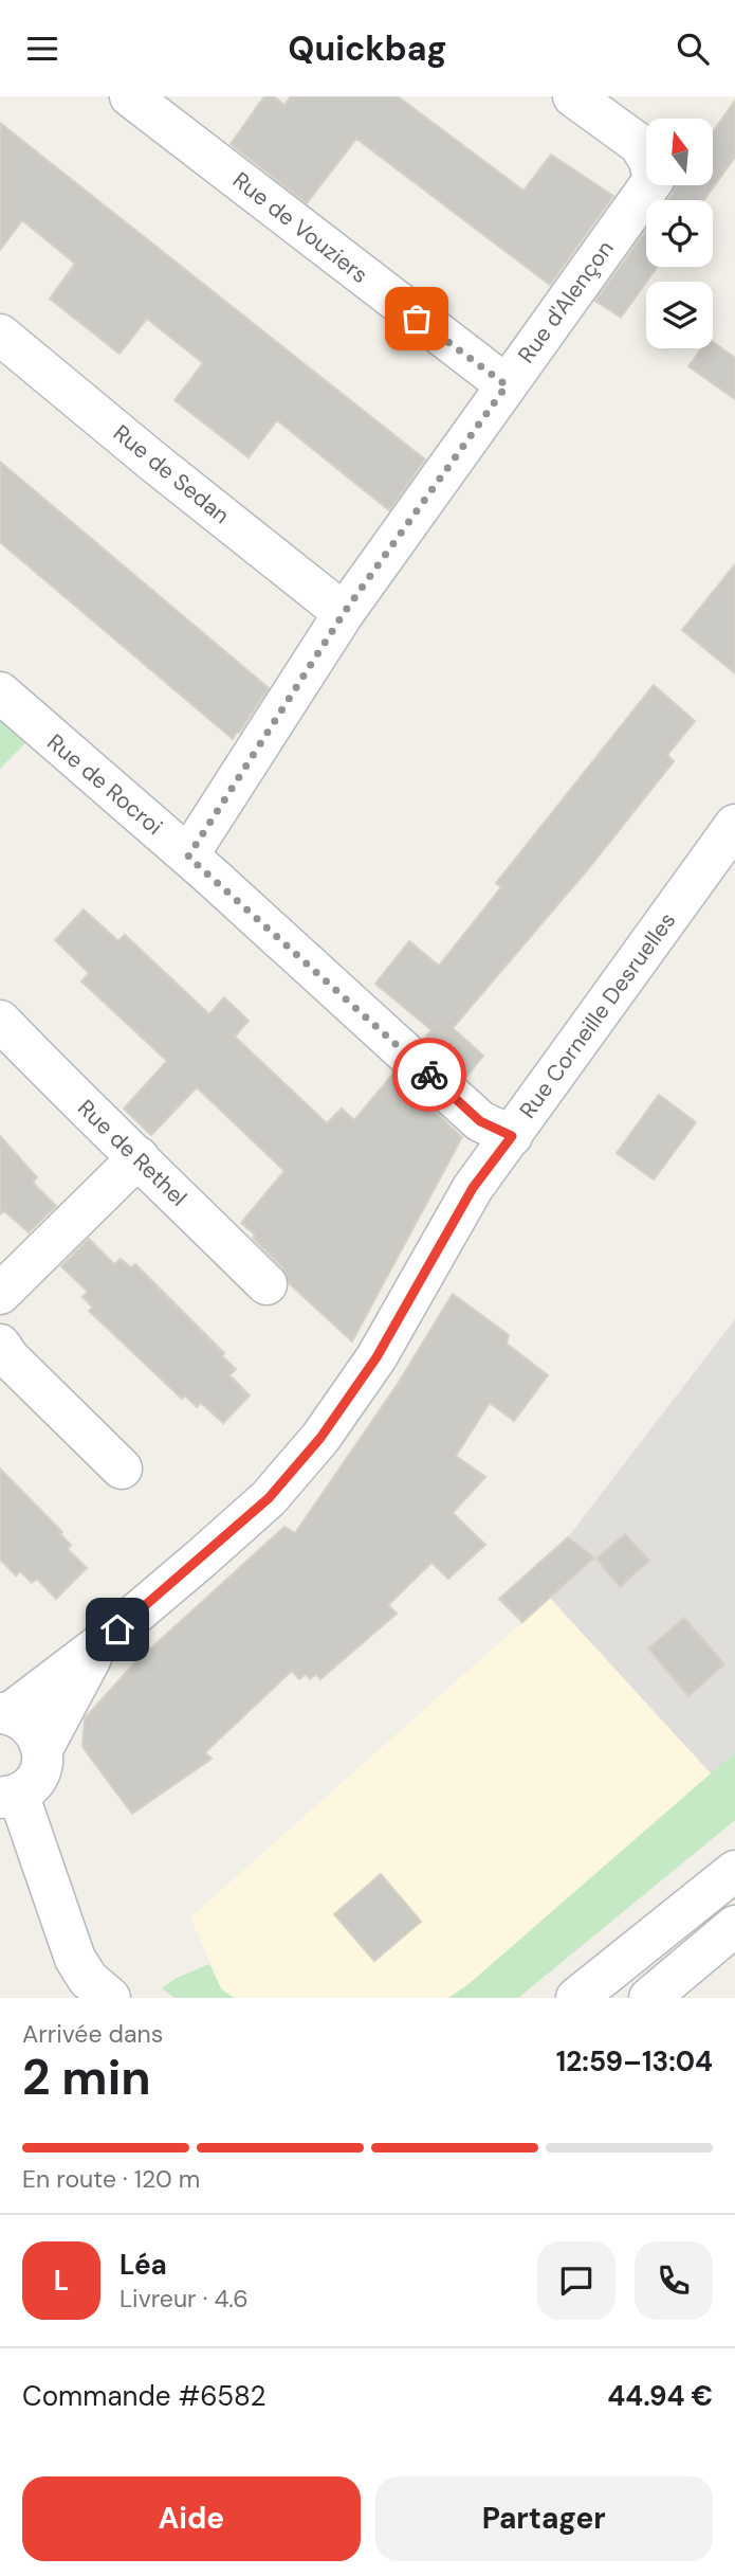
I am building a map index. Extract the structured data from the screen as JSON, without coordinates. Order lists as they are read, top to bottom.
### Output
{
  "streets": {
    "street": [
      "Rue de Vouziers",
      "Rue d'Alençon",
      "Rue de Sedan",
      "Rue de Rocroi",
      "Rue Corneille Desruelles",
      "Rue de Rethel"
    ]
  },
  "crossings": [
    ["Rue de Vouziers", "Rue d'Alençon"],
    ["Rue d'Alençon", "Rue de Sedan"],
    ["Rue d'Alençon", "Rue de Rocroi"],
    ["Rue de Rocroi", "Rue Corneille Desruelles"]
  ],
  "north": "top",
  "page": {
    "header": "Quickbag",
    "heading": ["2 min", "Arrivée dans", "12:59–13:04"],
    "panel": [
      "Léa",
      "Livreur · 4.6",
      "Commande #6582",
      "44.94 €"
    ],
    "bar": "En route · 120 m",
    "round": "L",
    "buttons": ["Aide", "Partager"]
  }
}
